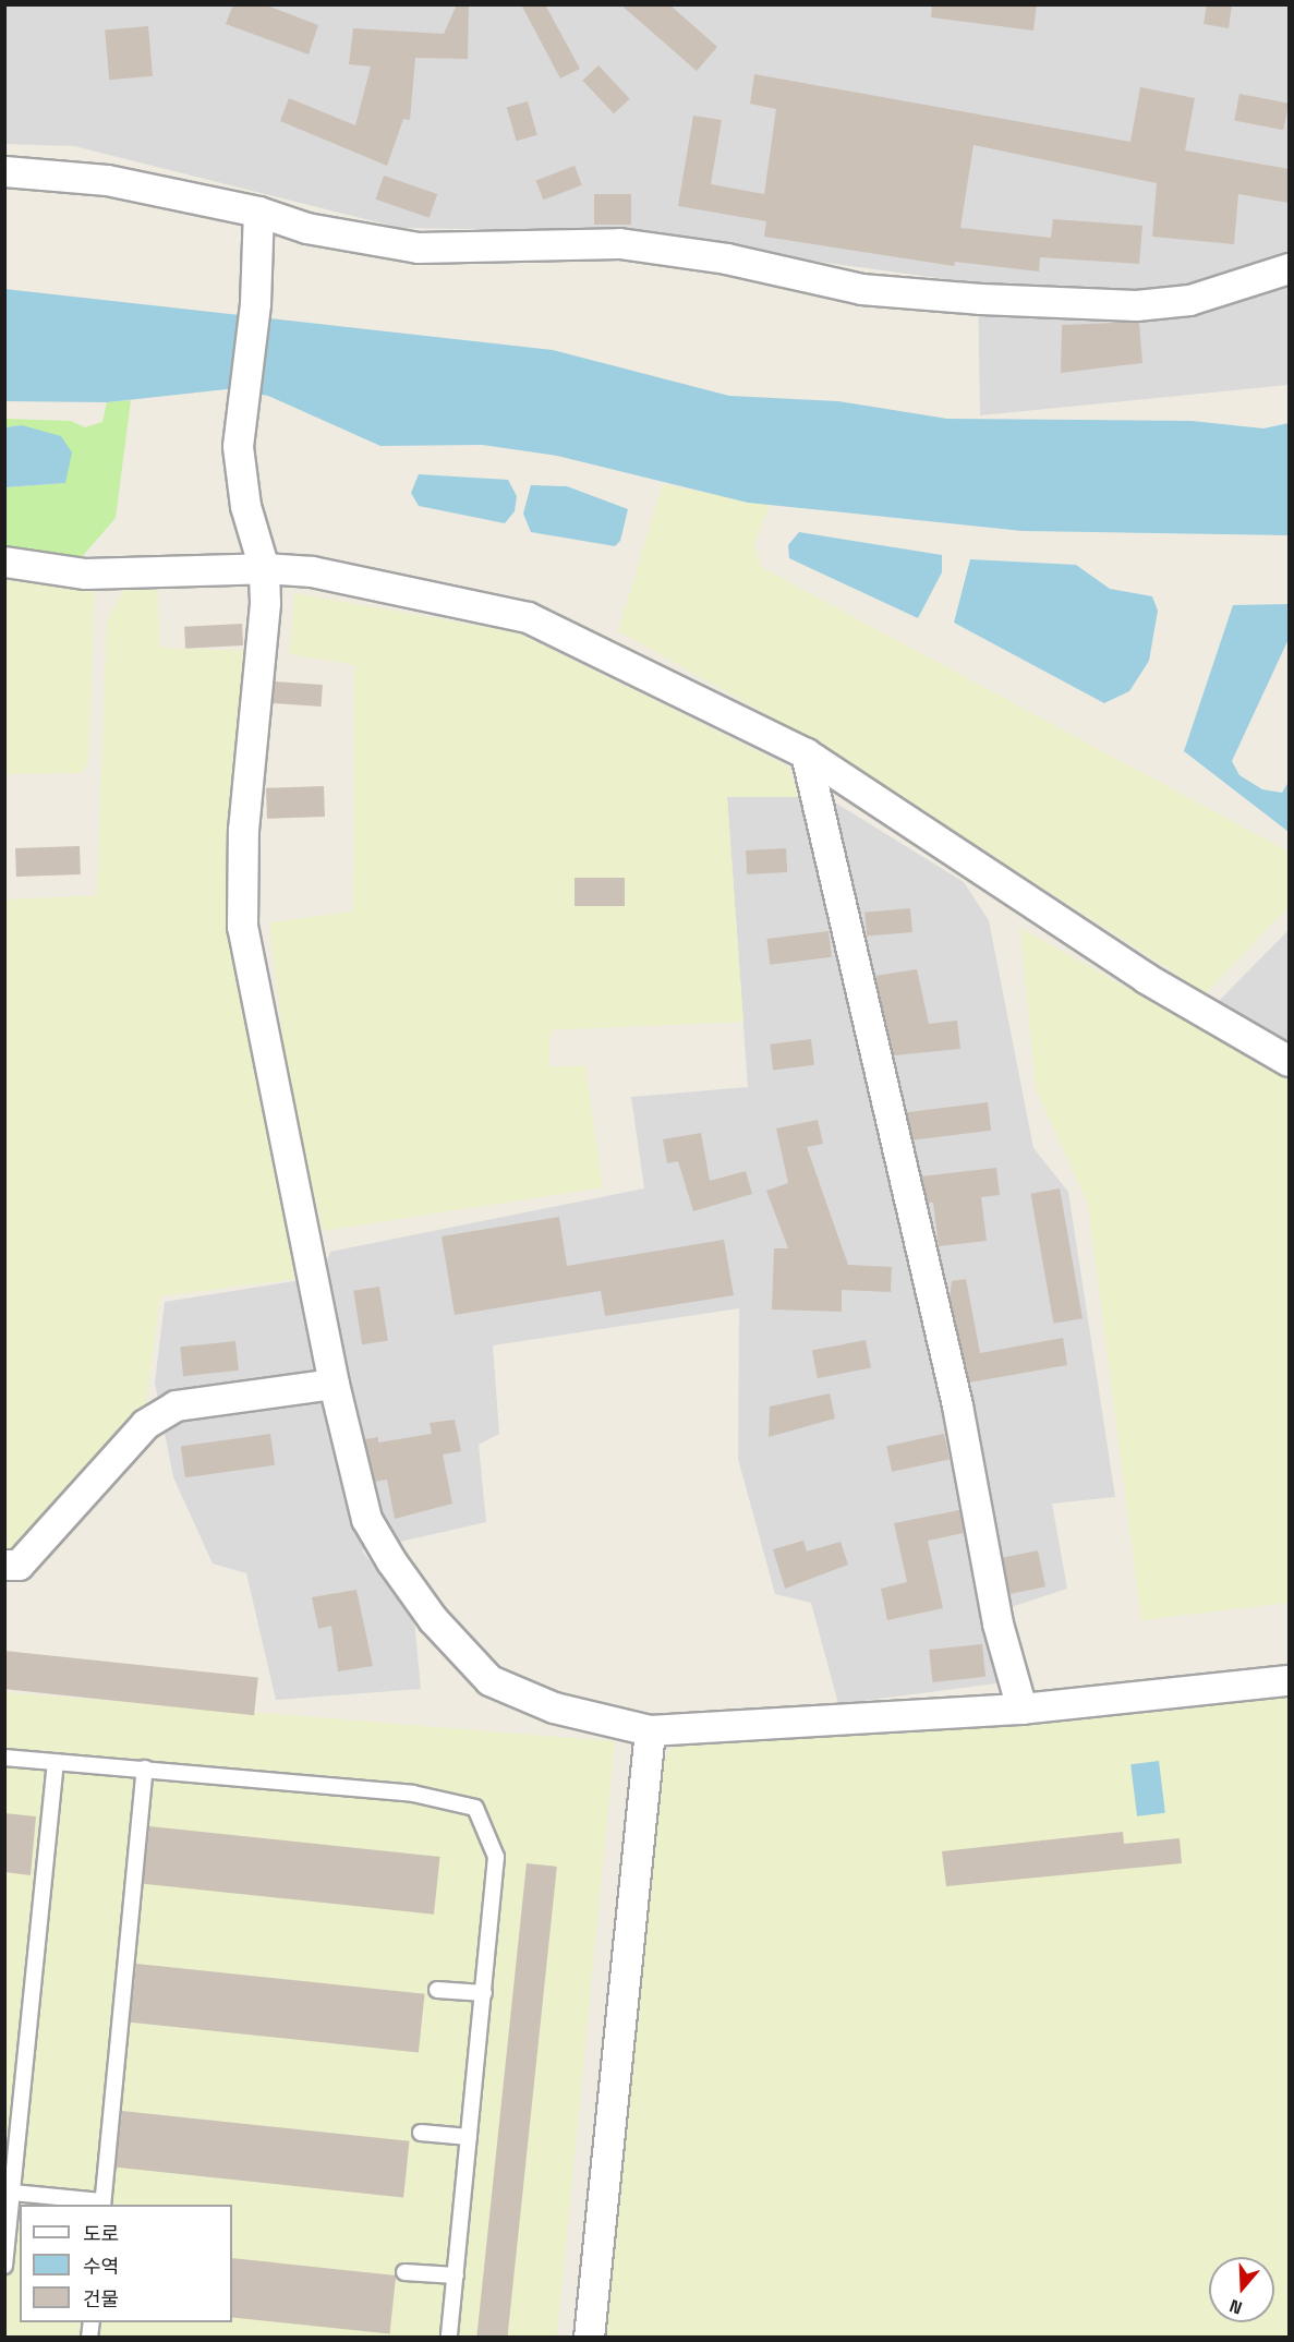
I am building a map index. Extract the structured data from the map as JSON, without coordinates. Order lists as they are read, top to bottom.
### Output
{
  "legend": ["도로", "수역", "건물"],
  "north": "bottom"
}
